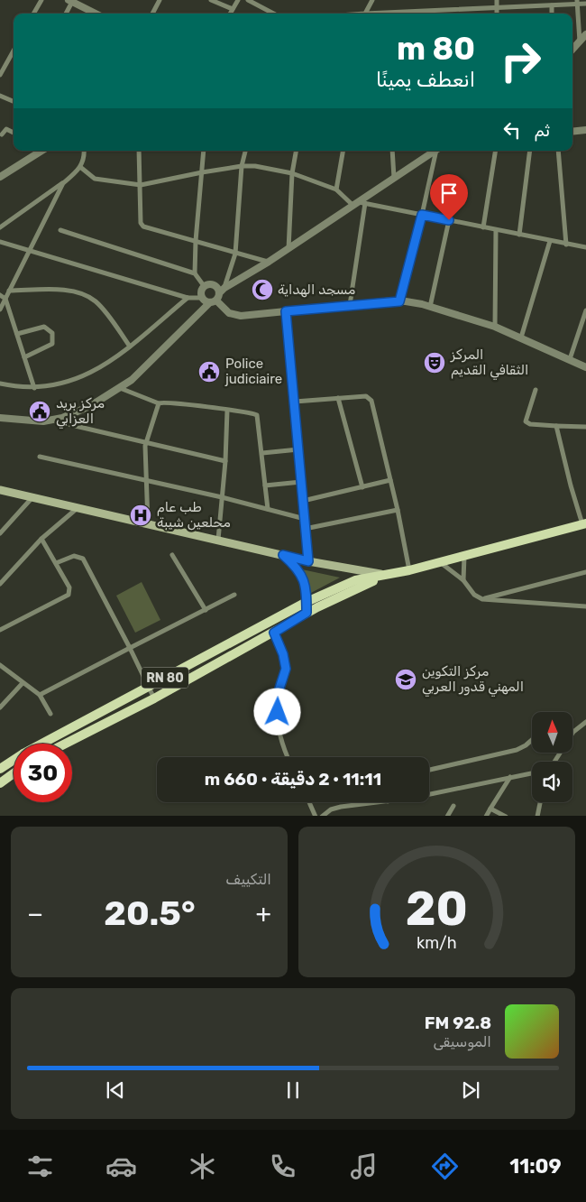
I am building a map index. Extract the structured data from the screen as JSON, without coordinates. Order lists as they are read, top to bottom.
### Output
{
  "streets": {
    "main road": ["RN 80"]
  },
  "places": {
    "mosque": ["مسجد الهداية"],
    "theatre": ["المركز الثقافي القديم"],
    "public building": ["Police judiciaire", "مركز بريد العزابي"],
    "hospital": ["طب عام محلعين شيبة"],
    "school or university": ["مركز التكوين المهني قدور العربي"]
  },
  "north": "top",
  "page": {
    "turn": ["80 m", "انعطف يمينًا"],
    "then": "ثم",
    "limit": "30",
    "trip": "11:11 · 2 دقيقة · 660 m",
    "tile": "التكييف",
    "heat": ["−", "20.5°", "+"],
    "song": ["92.8 FM", "الموسيقى"],
    "tabs": "11:09",
    "gauge": ["20", "km/h"]
  }
}
